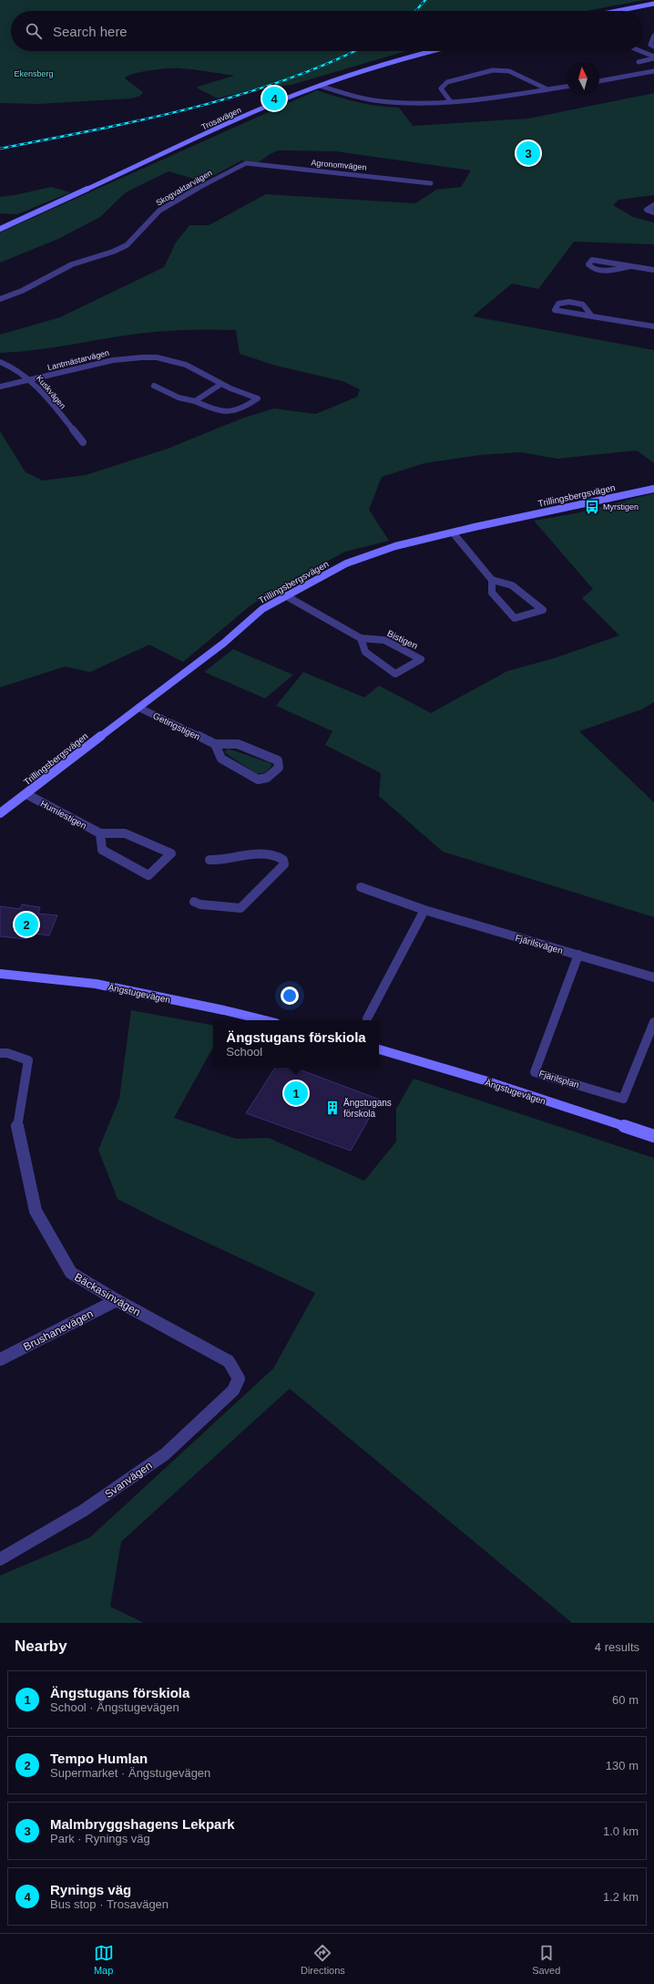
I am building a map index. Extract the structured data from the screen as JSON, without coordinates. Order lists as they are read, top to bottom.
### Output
{
  "streets": {
    "street": [
      "Trosavägen",
      "Agronomvägen",
      "Skogvaktarvägen",
      "Lantmästarvägen",
      "Kuskvägen",
      "Trillingsbergsvägen",
      "Bistigen",
      "Getingstigen",
      "Humlestigen",
      "Fjärilsvägen",
      "Ängstugevägen",
      "Fjärilsplan",
      "Bäckasinvägen",
      "Brushanevägen",
      "Svanvägen"
    ]
  },
  "crossings": [
    ["Agronomvägen", "Skogvaktarvägen"],
    ["Lantmästarvägen", "Kuskvägen"],
    ["Trillingsbergsvägen", "Bistigen"],
    ["Trillingsbergsvägen", "Getingstigen"],
    ["Trillingsbergsvägen", "Humlestigen"],
    ["Fjärilsvägen", "Fjärilsplan"],
    ["Bäckasinvägen", "Brushanevägen"],
    ["Bäckasinvägen", "Svanvägen"]
  ],
  "parks": ["Ekensberg"],
  "places": {
    "bus stop": ["Myrstigen"],
    "building": ["Ängstugans förskola"]
  },
  "north": "top",
  "page": {
    "search": "Search here",
    "pins": [
      "4",
      "3",
      "2",
      "1"
    ],
    "popup": ["Ängstugans förskiola", "School"],
    "heading": ["Nearby", "4 results"],
    "list": [
      {
        "mark": "1",
        "name": "Ängstugans förskiola",
        "note": "School · Ängstugevägen",
        "value": "60 m"
      },
      {
        "mark": "2",
        "name": "Tempo Humlan",
        "note": "Supermarket · Ängstugevägen",
        "value": "130 m"
      },
      {
        "mark": "3",
        "name": "Malmbryggshagens Lekpark",
        "note": "Park · Rynings väg",
        "value": "1.0 km"
      },
      {
        "mark": "4",
        "name": "Rynings väg",
        "note": "Bus stop · Trosavägen",
        "value": "1.2 km"
      }
    ],
    "nav": ["Map", "Directions", "Saved"]
  }
}
